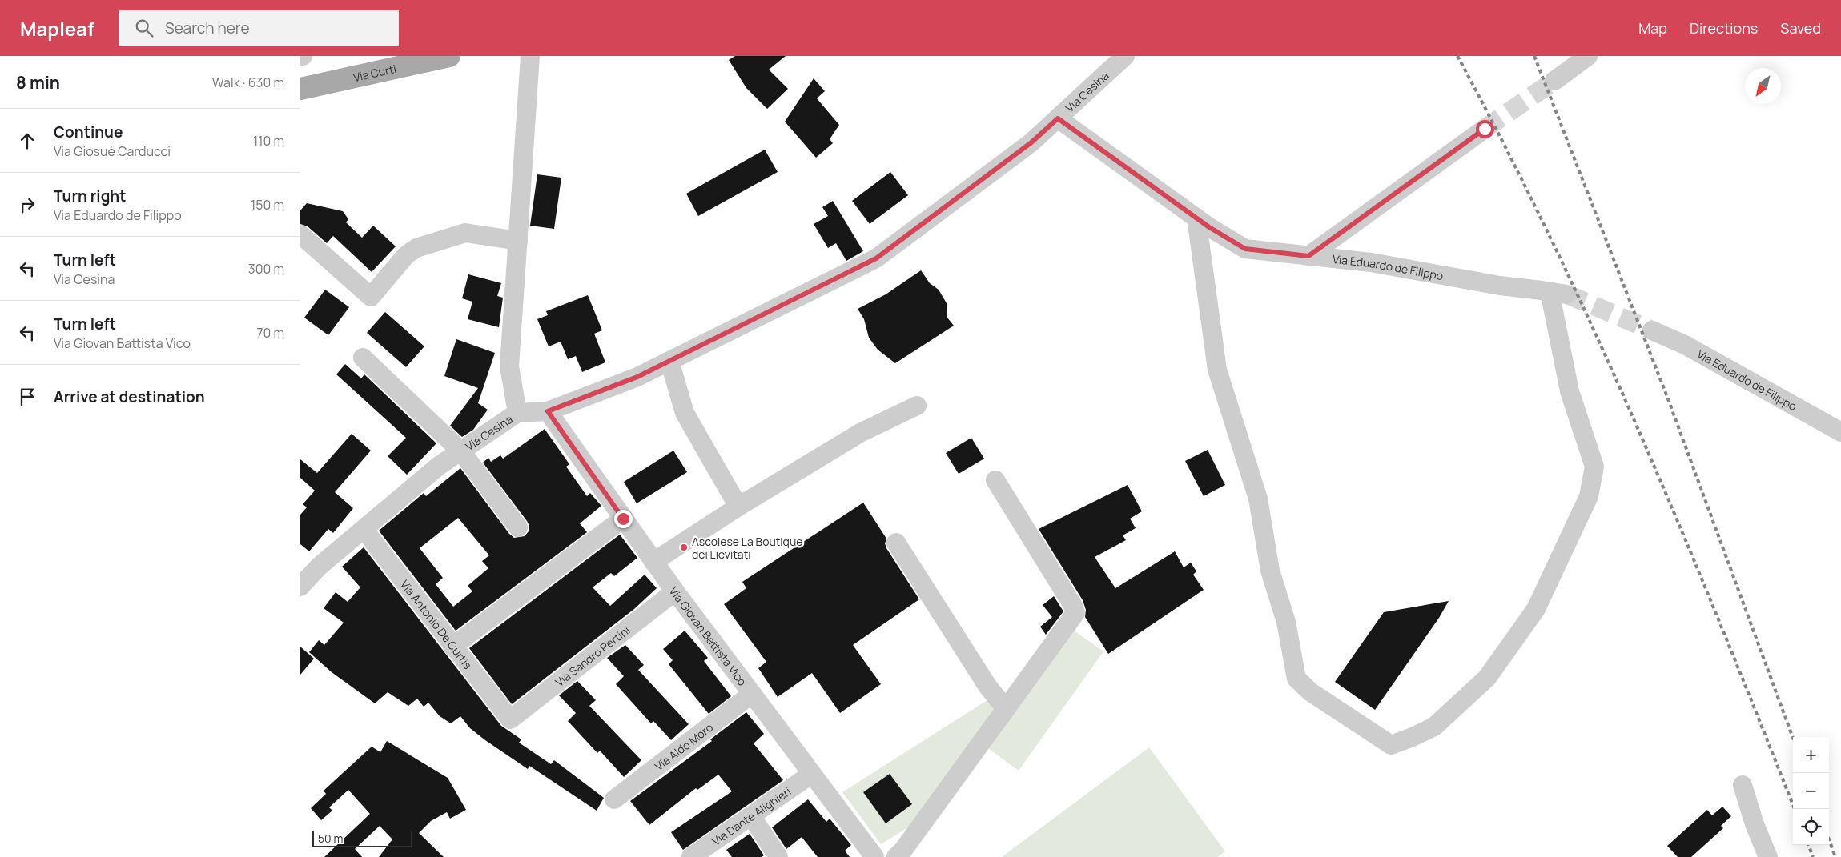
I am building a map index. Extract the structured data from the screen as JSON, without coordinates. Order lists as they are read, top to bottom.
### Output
{
  "streets": {
    "main road": ["Via Curti"],
    "street": [
      "Via Cesina",
      "Via Eduardo de Filippo",
      "Via Antonio De Curtis",
      "Via Giovan Battista Vico",
      "Via Sandro Pertini",
      "Via Aldo Moro",
      "Via Dante Alighieri"
    ]
  },
  "crossings": [
    ["Via Cesina", "Via Eduardo de Filippo"],
    ["Via Cesina", "Via Antonio De Curtis"],
    ["Via Cesina", "Via Giovan Battista Vico"],
    ["Via Antonio De Curtis", "Via Sandro Pertini"],
    ["Via Giovan Battista Vico", "Via Sandro Pertini"],
    ["Via Giovan Battista Vico", "Via Aldo Moro"],
    ["Via Giovan Battista Vico", "Via Dante Alighieri"]
  ],
  "places": ["Ascolese La Boutique dei Lievitati"],
  "scale_bar": "50 m",
  "north": "bottom left",
  "page": {
    "header": "Mapleaf",
    "search": "Search here",
    "nav": ["Map", "Directions", "Saved"],
    "heading": ["8 min", "Walk · 630 m"],
    "list": [
      ["Continue", "Via Giosuè Carducci", "110 m"],
      ["Turn right", "Via Eduardo de Filippo", "150 m"],
      ["Turn left", "Via Cesina", "300 m"],
      ["Turn left", "Via Giovan Battista Vico", "70 m"],
      "Arrive at destination"
    ],
    "map_buttons": ["+", "−"],
    "scale": "50 m"
  }
}
